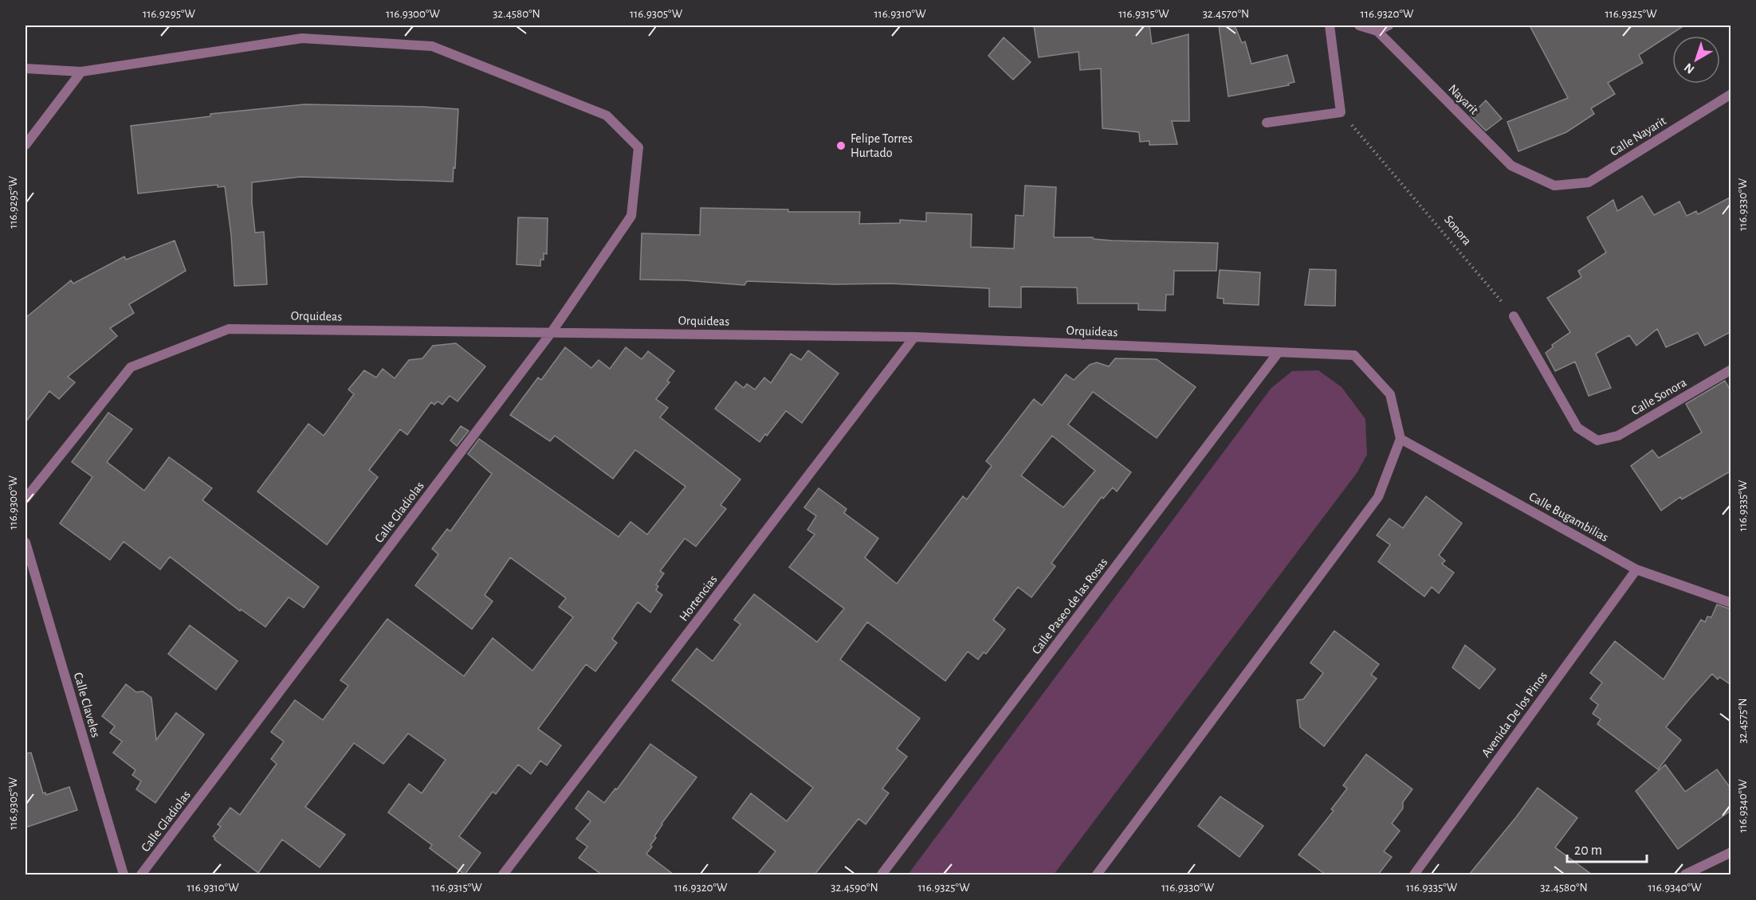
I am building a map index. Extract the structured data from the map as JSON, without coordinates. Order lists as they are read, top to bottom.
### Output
{
  "streets": {
    "street": [
      "Nayarit",
      "Calle Nayarit",
      "Orquideas",
      "Calle Sonora",
      "Calle Gladiolas",
      "Calle Bugambilias",
      "Hortencias",
      "Calle Paseo de las Rosas",
      "Calle Claveles",
      "Avenida De los Pinos"
    ],
    "path": ["Sonora"]
  },
  "crossings": [
    ["Nayarit", "Calle Nayarit"],
    ["Sonora", "Calle Sonora"],
    ["Orquideas", "Calle Gladiolas"],
    ["Orquideas", "Calle Bugambilias"],
    ["Orquideas", "Hortencias"],
    ["Orquideas", "Calle Paseo de las Rosas"],
    ["Calle Bugambilias", "Avenida De los Pinos"]
  ],
  "places": ["Felipe Torres Hurtado"],
  "scale_bar": "20 m",
  "north": "bottom left",
  "coordinates": [
    "116.9295°W",
    "116.9300°W",
    "32.4580°N",
    "116.9305°W",
    "116.9310°W",
    "116.9315°W",
    "32.4570°N",
    "116.9320°W",
    "116.9325°W",
    "116.9330°W",
    "116.9335°W",
    "32.4575°N",
    "116.9340°W",
    "32.4590°N"
  ]
}
